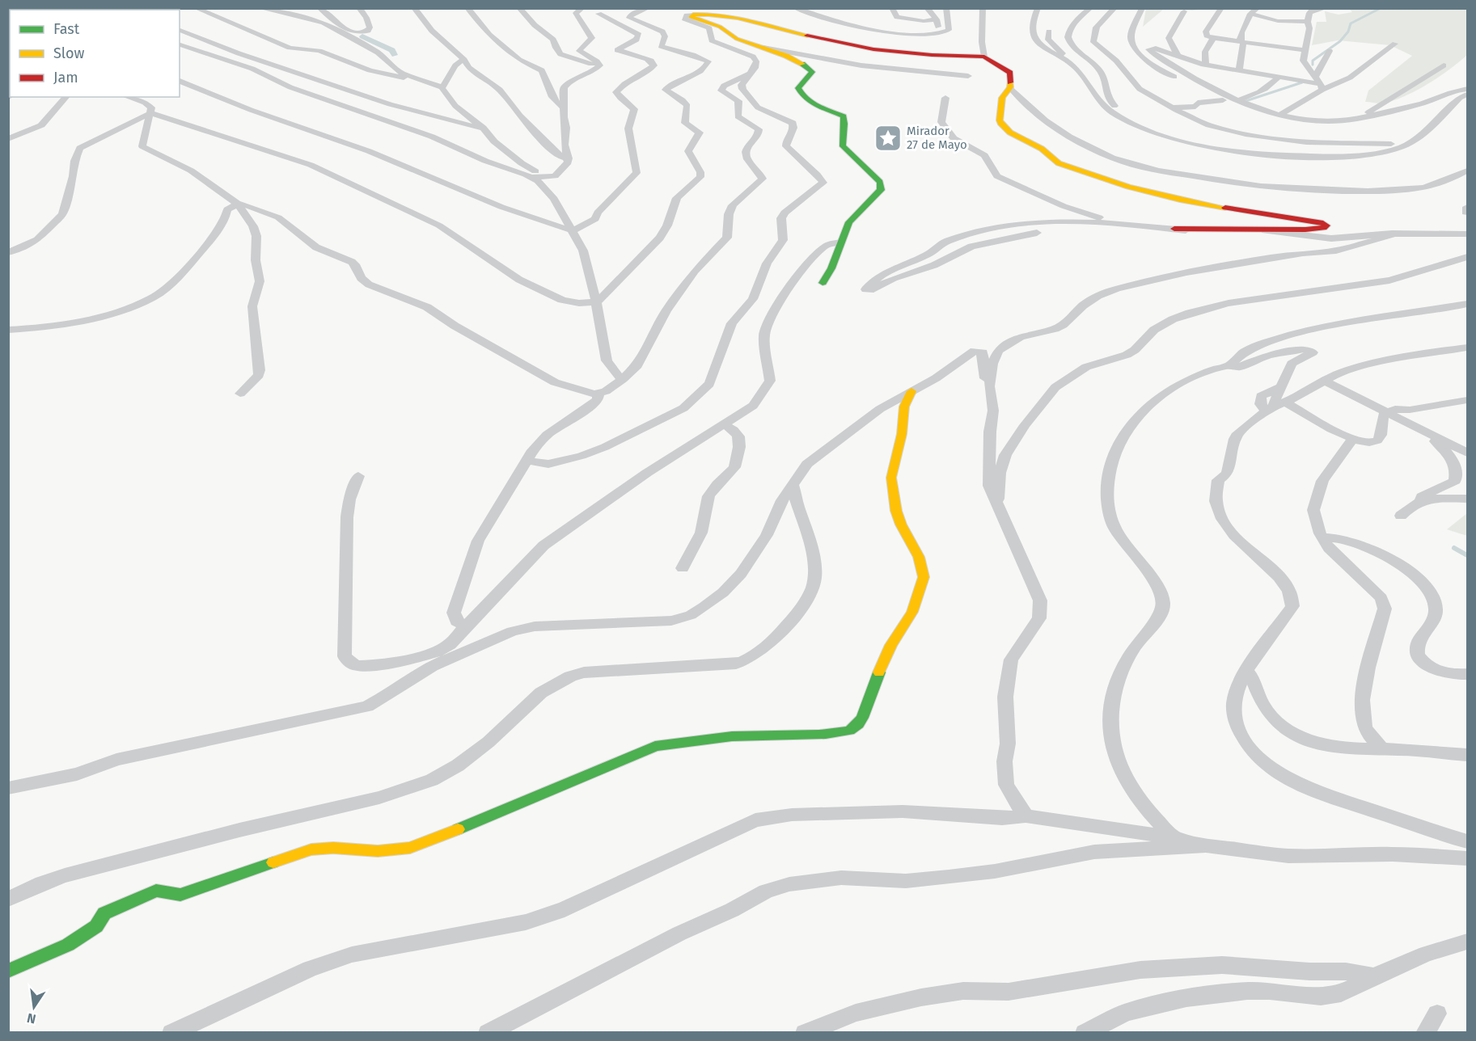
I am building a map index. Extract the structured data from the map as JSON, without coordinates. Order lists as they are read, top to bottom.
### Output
{
  "places": {
    "place": ["Mirador 27 de Mayo"]
  },
  "legend": ["Fast", "Slow", "Jam"],
  "north": "bottom"
}
